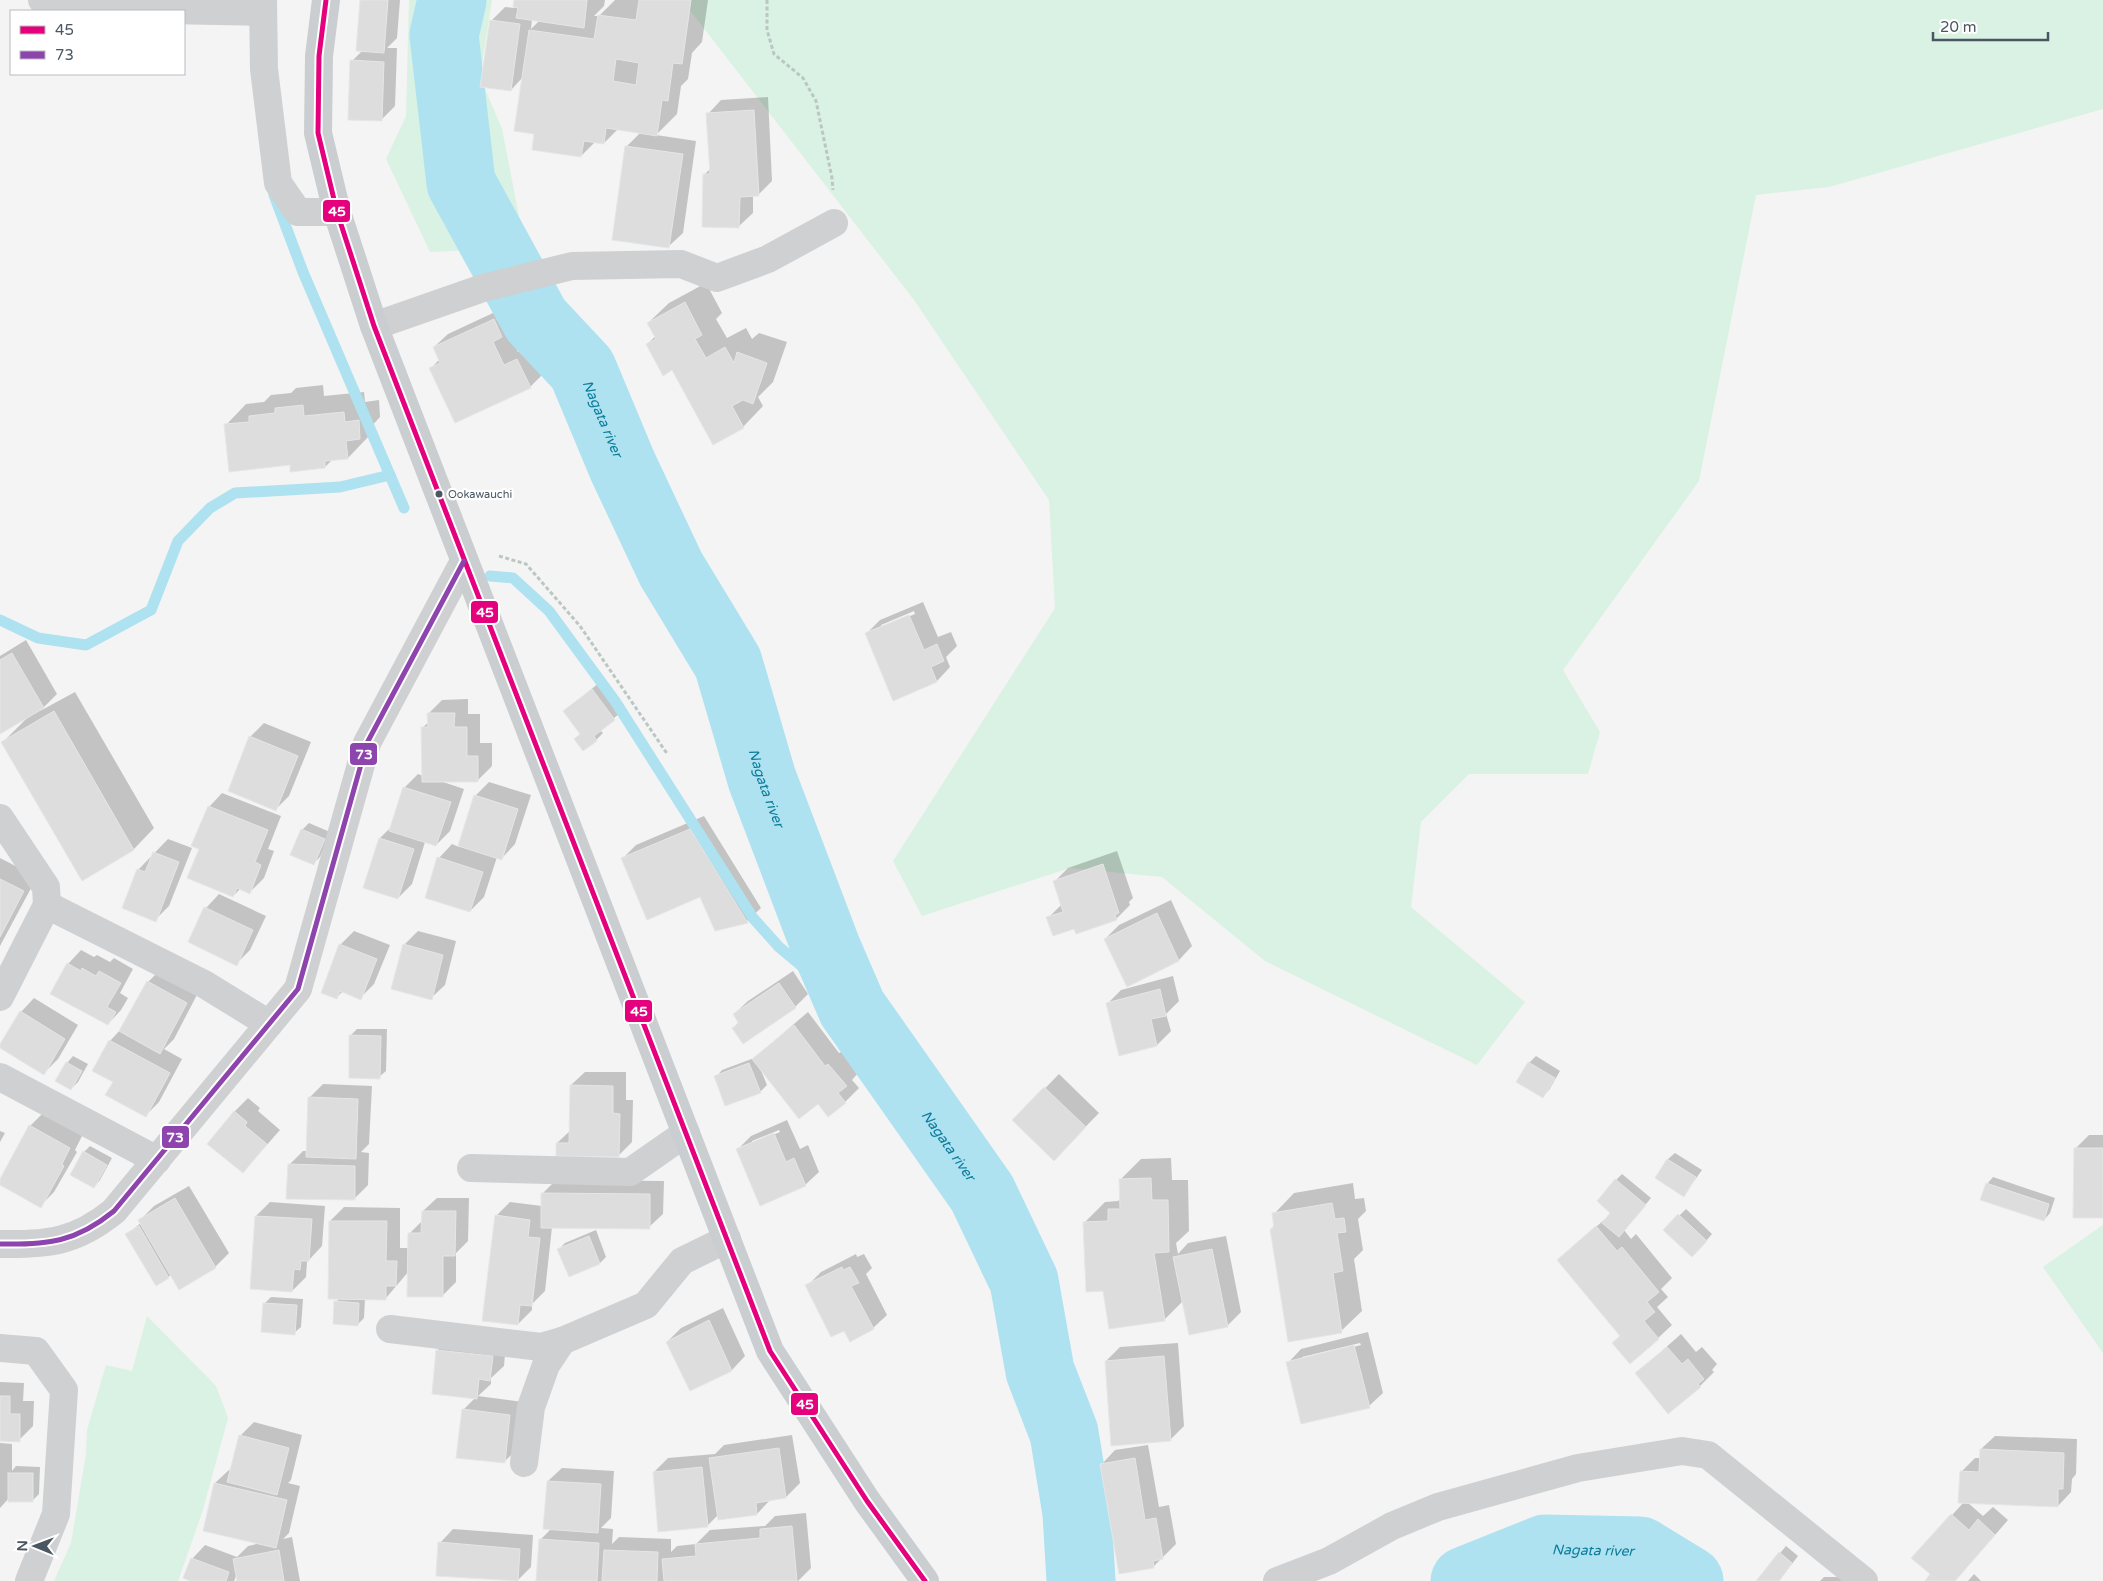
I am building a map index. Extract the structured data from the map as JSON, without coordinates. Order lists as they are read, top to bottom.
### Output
{
  "water": ["Nagata river"],
  "places": ["Ookawauchi"],
  "lines": ["transit line 45", "transit line 73"],
  "legend": ["45", "73"],
  "scale_bar": "20 m",
  "north": "left"
}
